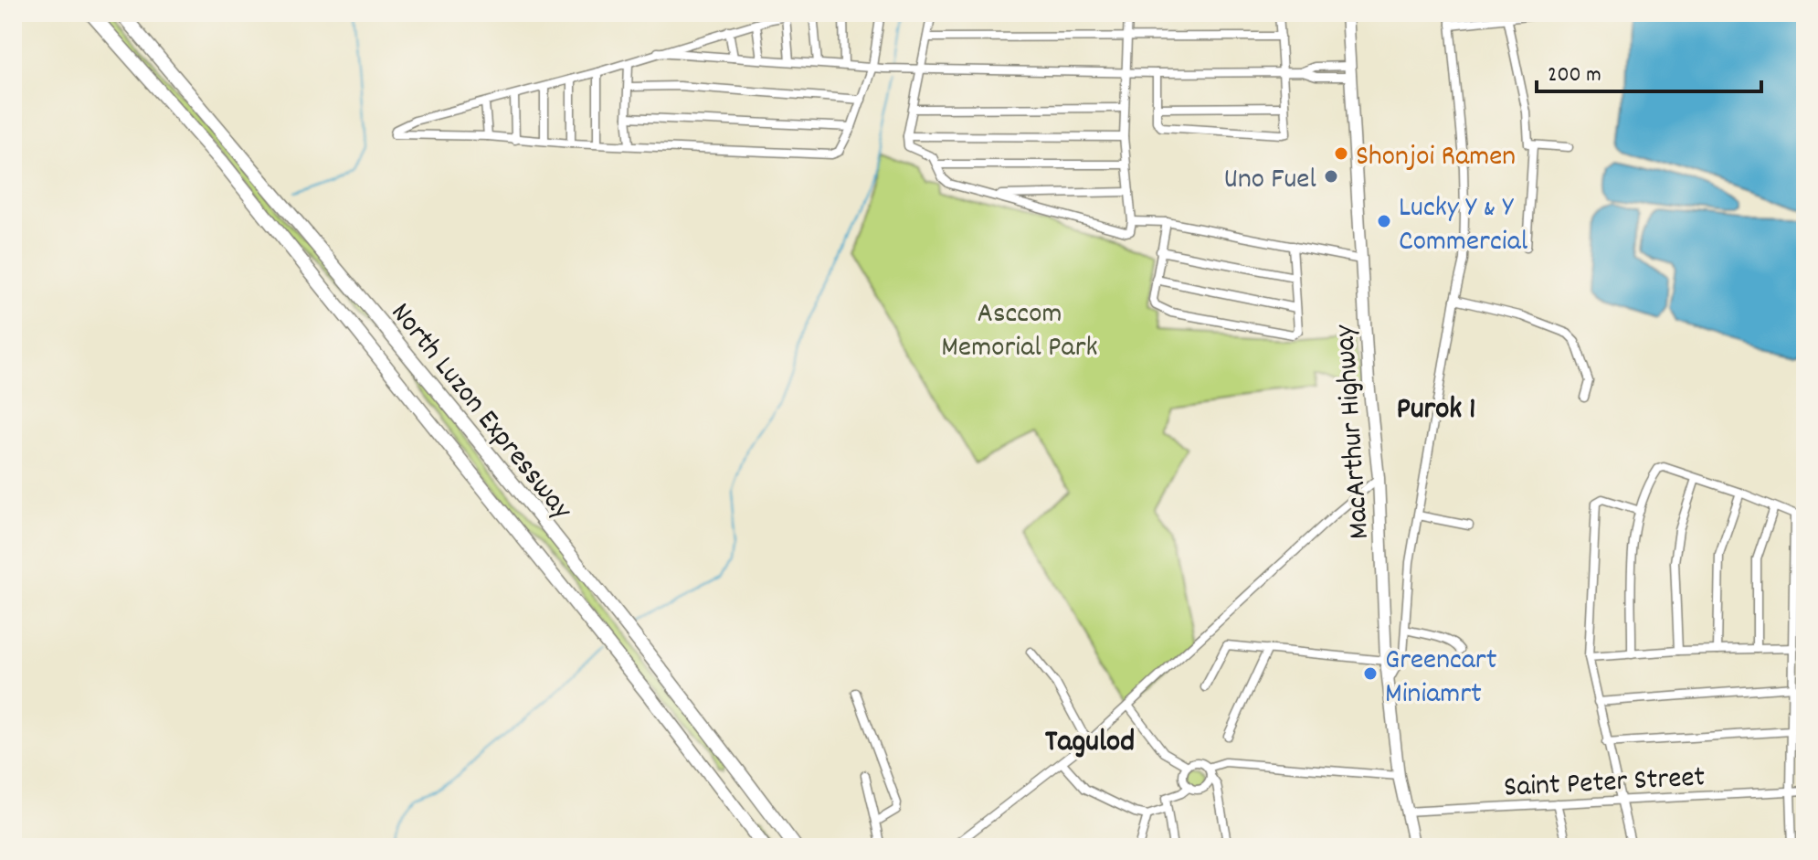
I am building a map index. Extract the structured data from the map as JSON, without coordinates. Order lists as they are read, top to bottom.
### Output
{
  "streets": {
    "highway": ["North Luzon Expressway", "MacArthur Highway"],
    "street": ["Saint Peter Street"]
  },
  "crossings": [
    ["MacArthur Highway", "Saint Peter Street"]
  ],
  "districts": ["Purok 1", "Tagulod"],
  "parks": ["Asccom Memorial Park"],
  "places": [
    "Shonjoi Ramen",
    "Uno Fuel",
    "Lucky Y & Y Commercial",
    "Greencart Miniamrt"
  ],
  "scale_bar": "200 m"
}
